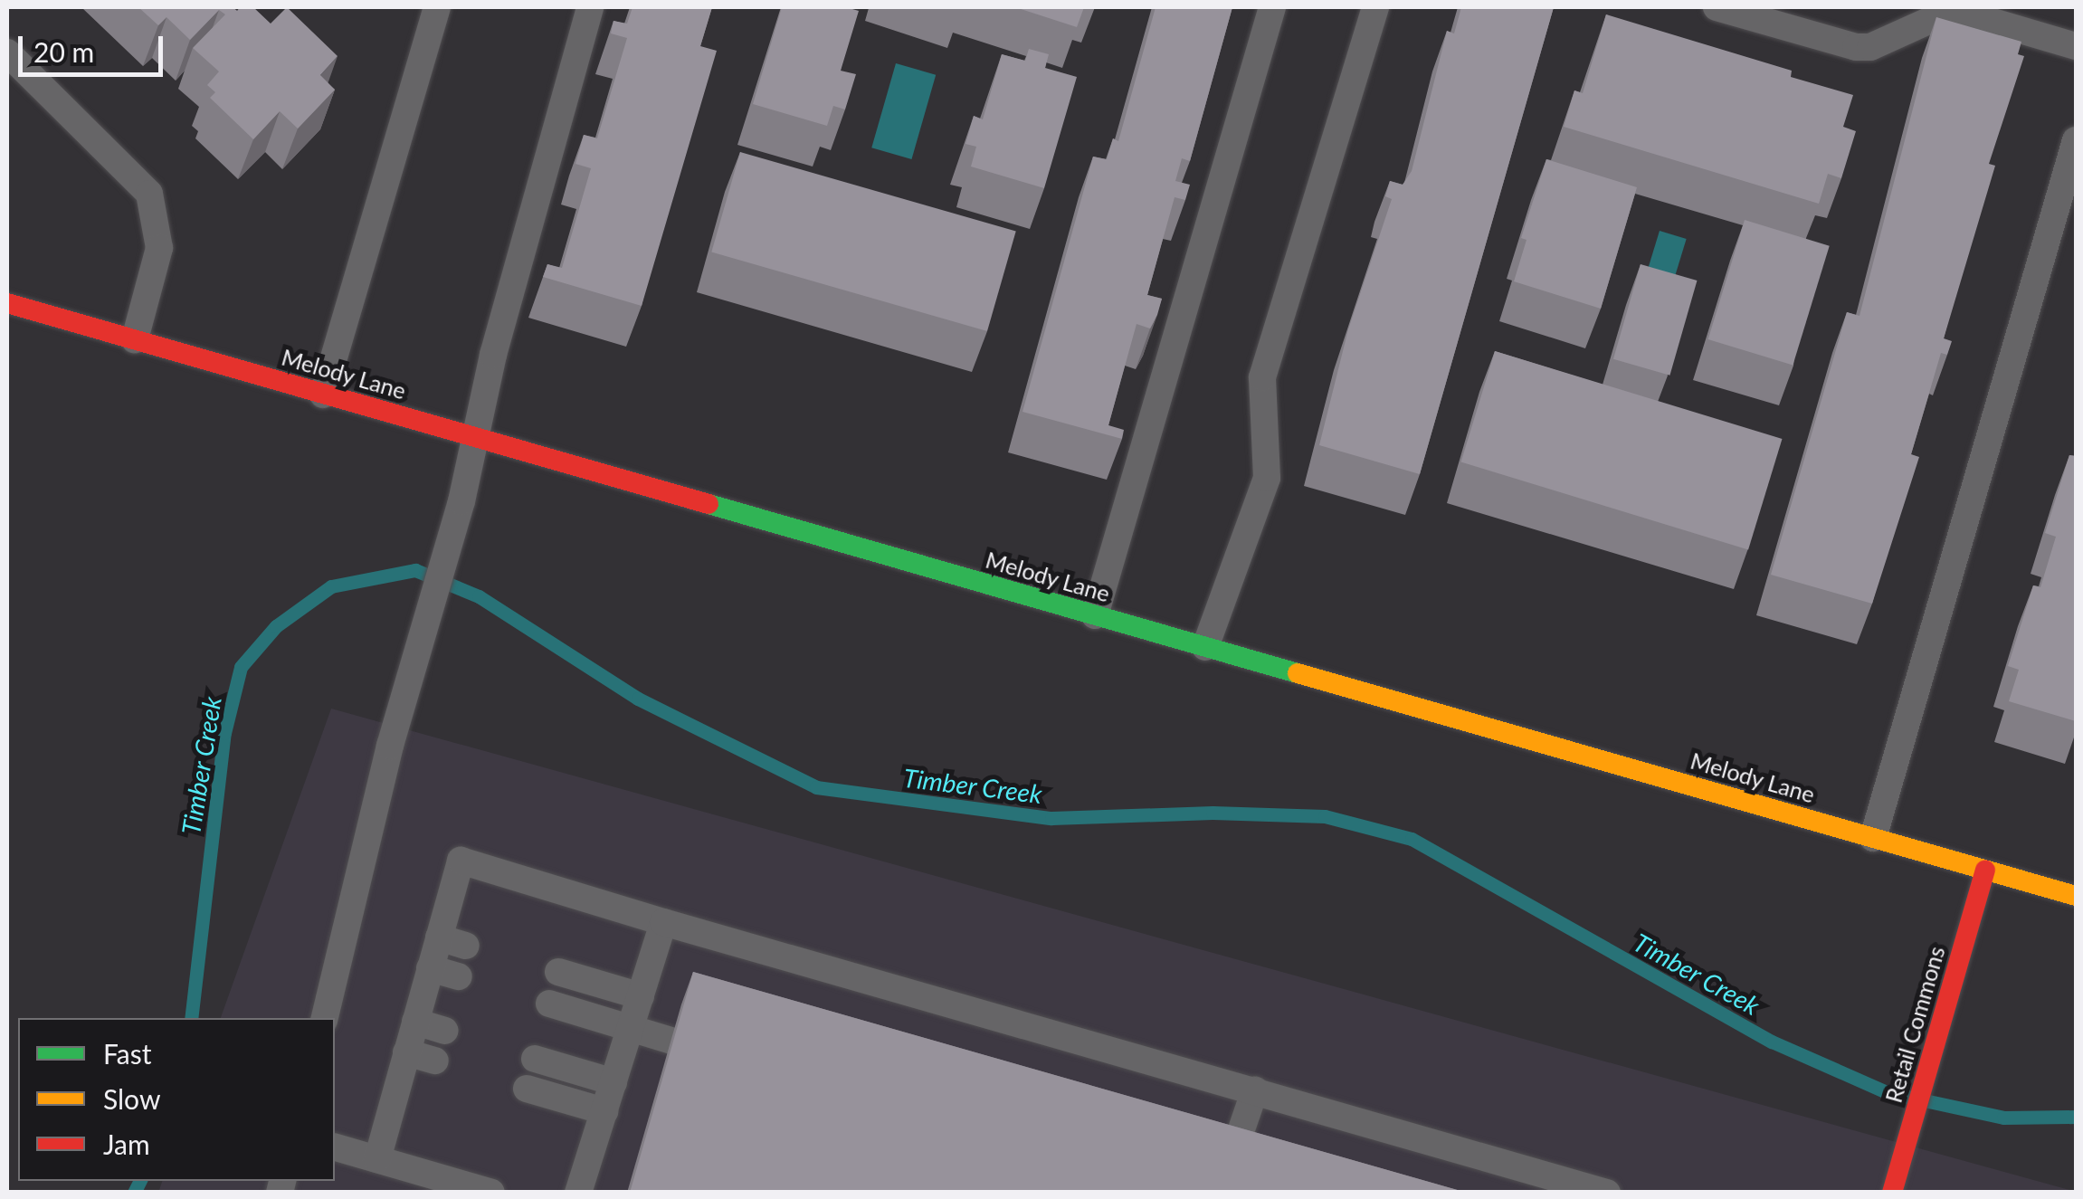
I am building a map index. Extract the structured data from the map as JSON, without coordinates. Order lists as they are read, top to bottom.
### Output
{
  "streets": {
    "street": ["Melody Lane", "Retail Commons"]
  },
  "crossings": [
    ["Melody Lane", "Retail Commons"]
  ],
  "water": ["Timber Creek"],
  "legend": ["Fast", "Slow", "Jam"],
  "scale_bar": "20 m"
}
